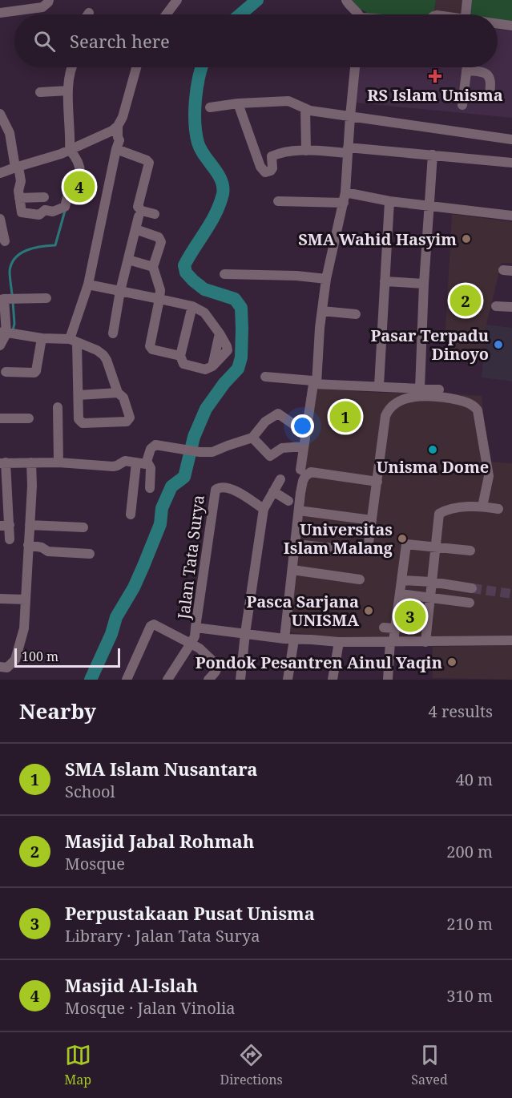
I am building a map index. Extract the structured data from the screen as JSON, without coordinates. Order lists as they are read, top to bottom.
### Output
{
  "streets": {
    "street": ["Jalan Tata Surya"]
  },
  "places": {
    "health": ["RS Islam Unisma"],
    "other": [
      "SMA Wahid Hasyim",
      "Pasar Terpadu Dinoyo",
      "Unisma Dome",
      "Universitas Islam Malang",
      "Pasca Sarjana UNISMA",
      "Pondok Pesantren Ainul Yaqin"
    ]
  },
  "scale_bar": "100 m",
  "page": {
    "search": "Search here",
    "pins": [
      "4",
      "2",
      "1",
      "3"
    ],
    "scale": "100 m",
    "heading": ["Nearby", "4 results"],
    "list": [
      {
        "mark": "1",
        "name": "SMA Islam Nusantara",
        "note": "School",
        "value": "40 m"
      },
      {
        "mark": "2",
        "name": "Masjid Jabal Rohmah",
        "note": "Mosque",
        "value": "200 m"
      },
      {
        "mark": "3",
        "name": "Perpustakaan Pusat Unisma",
        "note": "Library · Jalan Tata Surya",
        "value": "210 m"
      },
      {
        "mark": "4",
        "name": "Masjid Al-Islah",
        "note": "Mosque · Jalan Vinolia",
        "value": "310 m"
      }
    ],
    "nav": ["Map", "Directions", "Saved"]
  }
}
